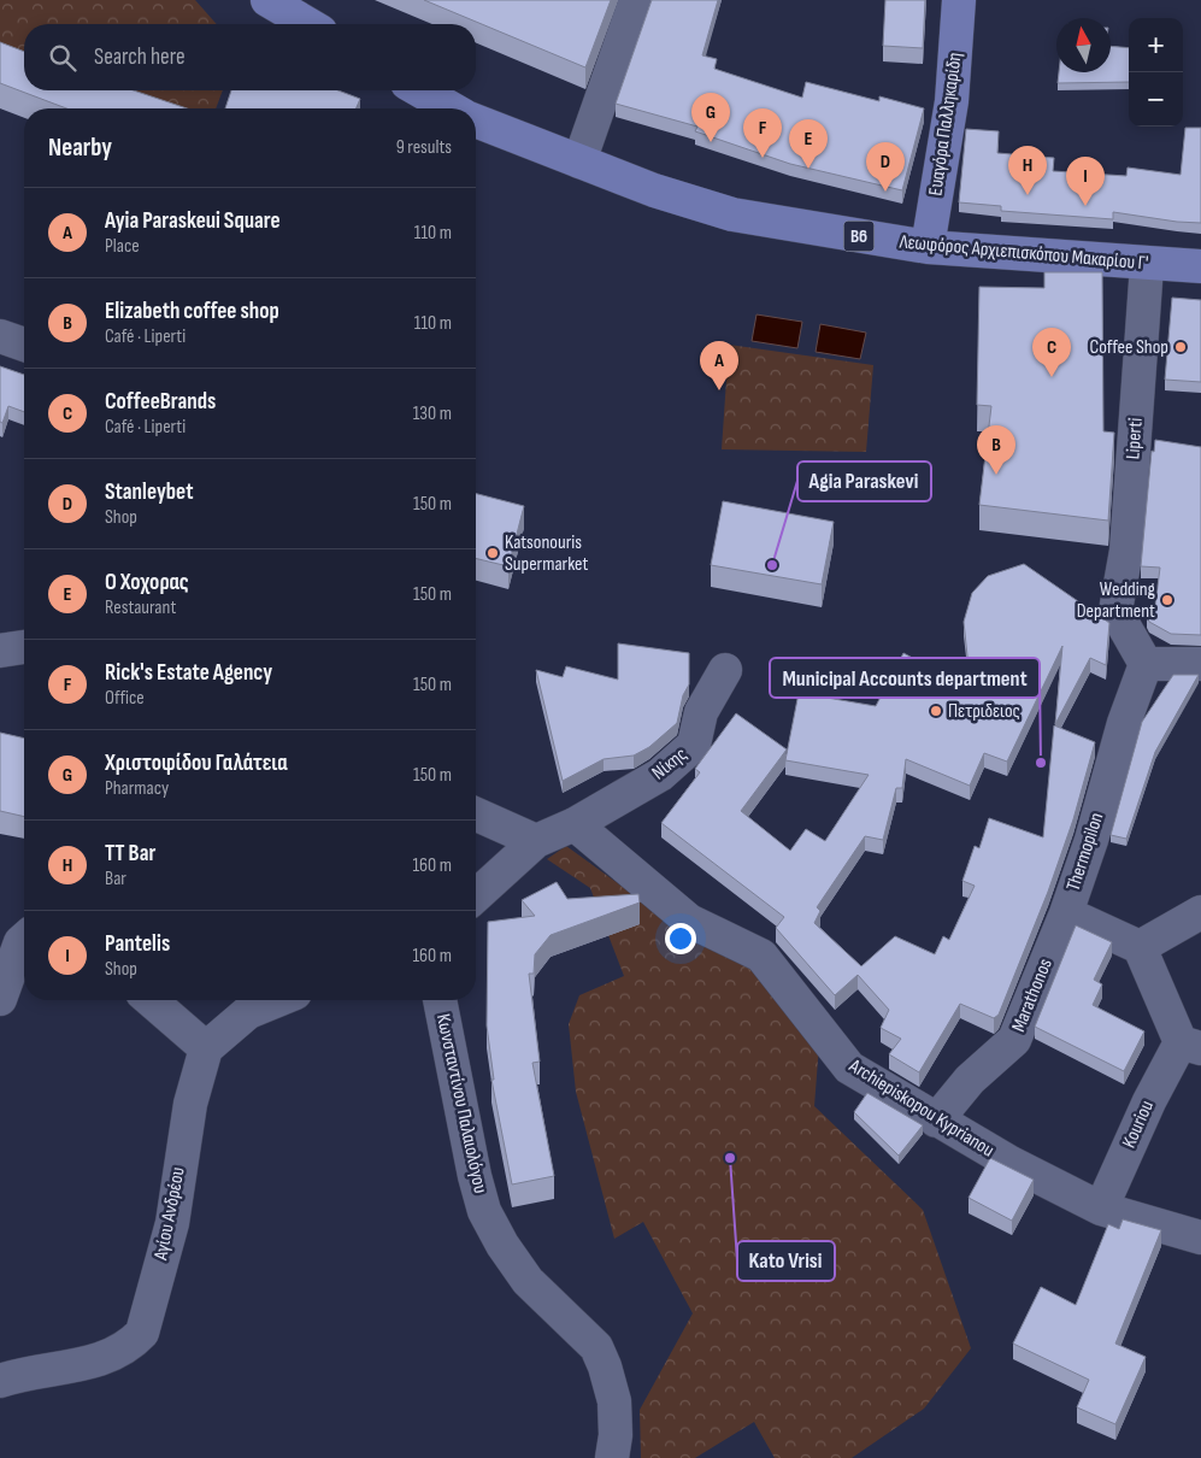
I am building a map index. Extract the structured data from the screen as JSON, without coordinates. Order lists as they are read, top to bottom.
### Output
{
  "streets": {
    "main road": ["Ευαγόρα Παλληκαρίδη", "B6", "Λεωφόρος Αρχιεπισκόπου Μακαρίου Γ'"],
    "street": [
      "Liperti",
      "Νίκης",
      "Thermopilon",
      "Marathonos",
      "Κωνσταντίνου Παλαιολόγου",
      "Archiepiskopou Kyprianou",
      "Kouriou",
      "Αγίου Ανδρέου"
    ]
  },
  "crossings": [
    ["Ευαγόρα Παλληκαρίδη", "Λεωφόρος Αρχιεπισκόπου Μακαρίου Γ'"],
    ["Λεωφόρος Αρχιεπισκόπου Μακαρίου Γ'", "Liperti"],
    ["Liperti", "Thermopilon"],
    ["Νίκης", "Archiepiskopou Kyprianou"],
    ["Thermopilon", "Marathonos"],
    ["Marathonos", "Archiepiskopou Kyprianou"],
    ["Archiepiskopou Kyprianou", "Kouriou"]
  ],
  "places": [
    "Coffee Shop",
    "Katsonouris Supermarket",
    "Agia Paraskevi",
    "Wedding Department",
    "Πετριδειος",
    "Municipal Accounts department",
    "Kato Vrisi"
  ],
  "north": "top",
  "page": {
    "map_buttons": ["+", "−"],
    "search": "Search here",
    "pins": [
      "G",
      "F",
      "E",
      "D",
      "H",
      "I",
      "C",
      "A",
      "B"
    ],
    "heading": ["Nearby", "9 results"],
    "list": [
      {
        "mark": "A",
        "name": "Ayia Paraskeui Square",
        "note": "Place",
        "value": "110 m"
      },
      {
        "mark": "B",
        "name": "Elizabeth coffee shop",
        "note": "Café · Liperti",
        "value": "110 m"
      },
      {
        "mark": "C",
        "name": "CoffeeBrands",
        "note": "Café · Liperti",
        "value": "130 m"
      },
      {
        "mark": "D",
        "name": "Stanleybet",
        "note": "Shop",
        "value": "150 m"
      },
      {
        "mark": "E",
        "name": "Ο Χοχορας",
        "note": "Restaurant",
        "value": "150 m"
      },
      {
        "mark": "F",
        "name": "Rick's Estate Agency",
        "note": "Office",
        "value": "150 m"
      },
      {
        "mark": "G",
        "name": "Χριστοφίδου Γαλάτεια",
        "note": "Pharmacy",
        "value": "150 m"
      },
      {
        "mark": "H",
        "name": "TT Bar",
        "note": "Bar",
        "value": "160 m"
      },
      {
        "mark": "I",
        "name": "Pantelis",
        "note": "Shop",
        "value": "160 m"
      }
    ]
  }
}
